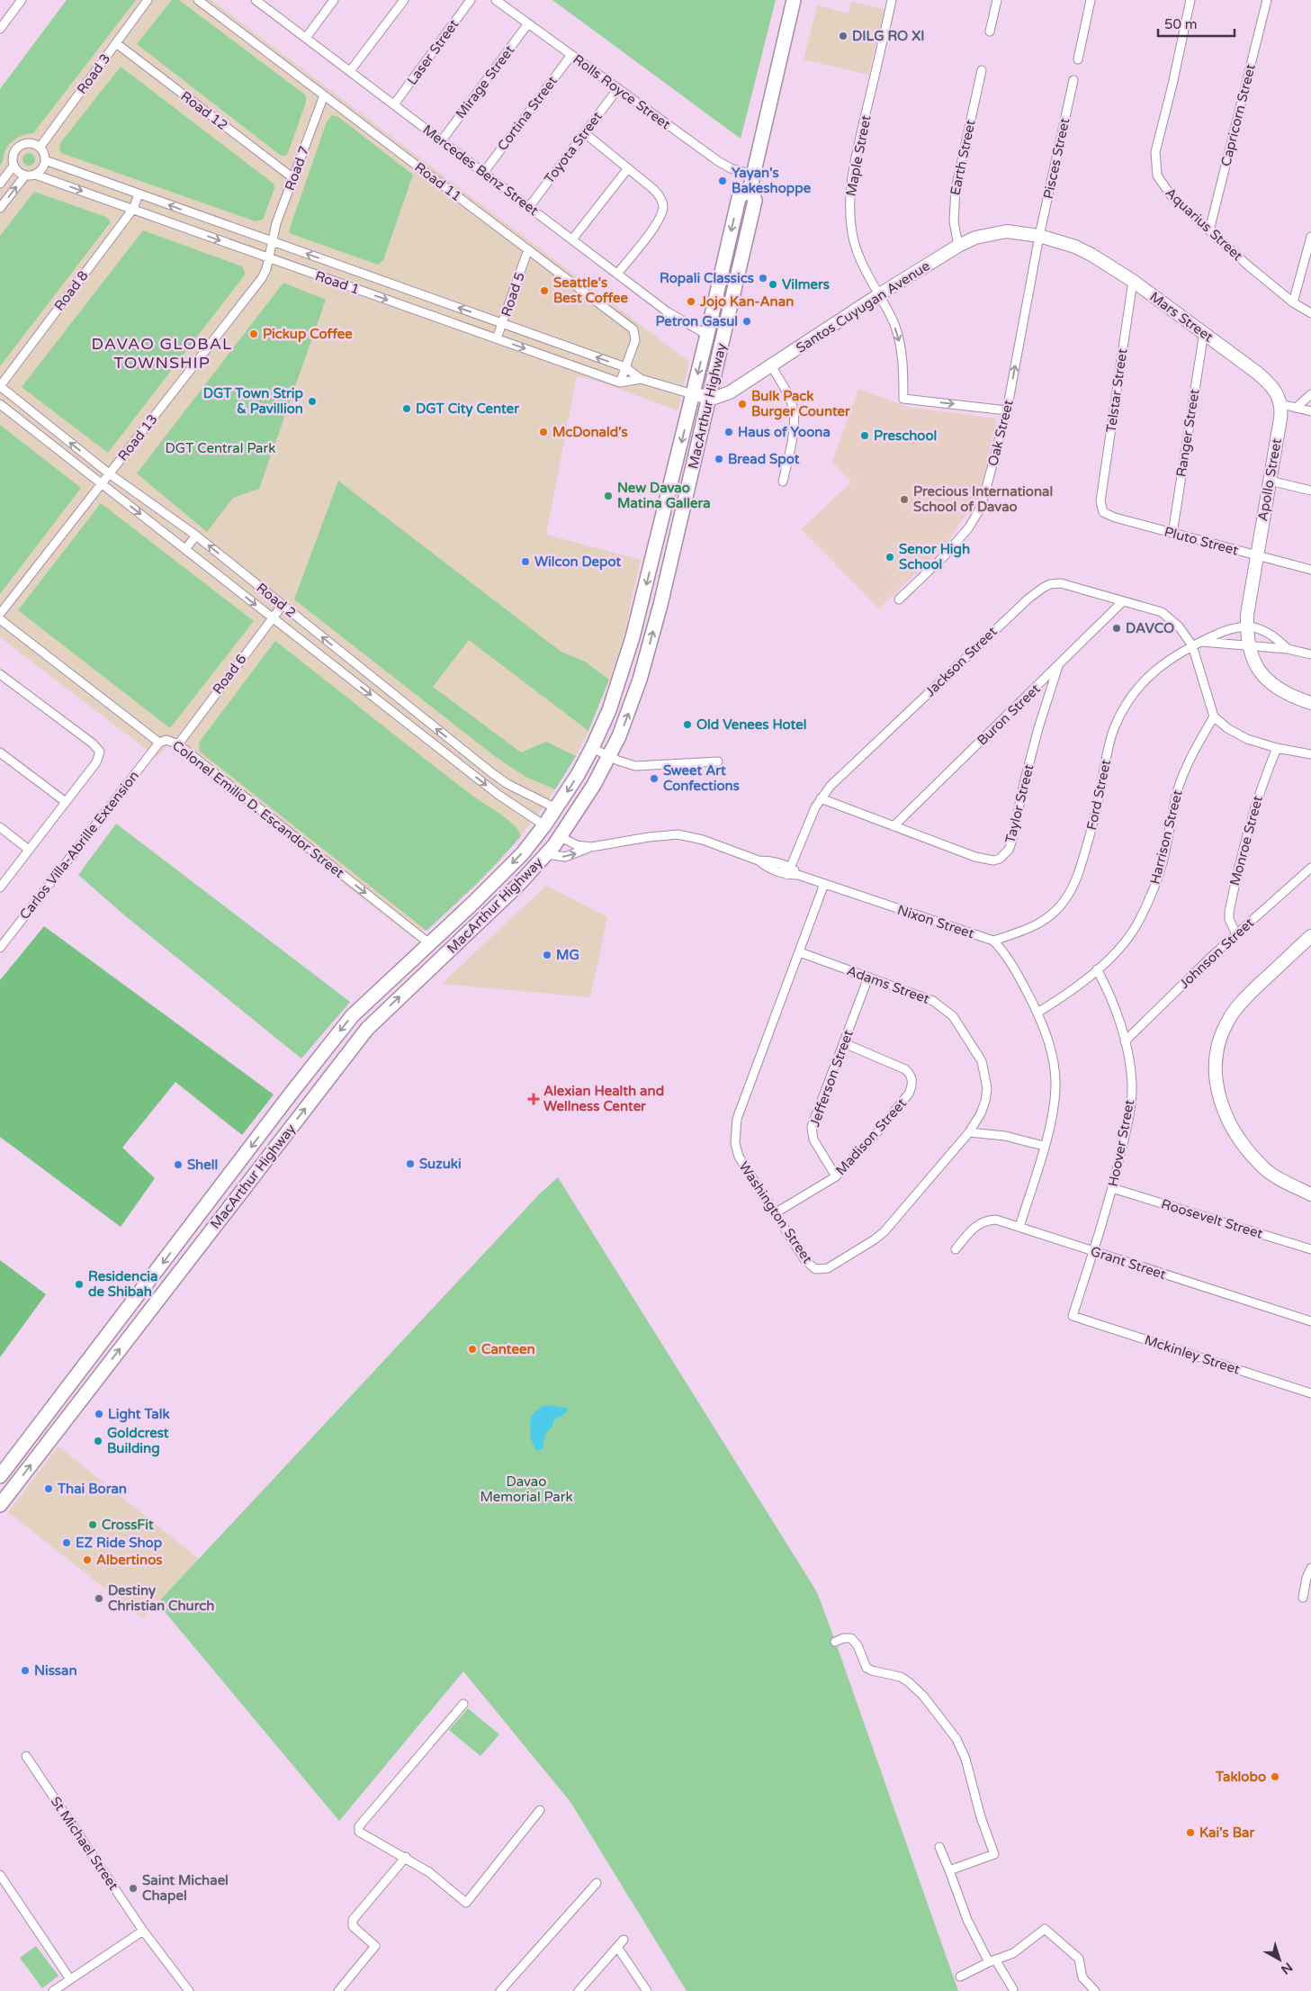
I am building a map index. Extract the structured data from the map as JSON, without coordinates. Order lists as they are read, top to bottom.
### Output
{
  "streets": {
    "main road": ["MacArthur Highway"],
    "street": [
      "Laser Street",
      "Road 3",
      "Mirage Street",
      "Rolls Royce Street",
      "Road 12",
      "Cortina Street",
      "Capricorn Street",
      "Toyota Street",
      "Maple Street",
      "Earth Street",
      "Pisces Street",
      "Road 7",
      "Mercedes Benz Street",
      "Road 11",
      "Aquarius Street",
      "Road 1",
      "Road 8",
      "Road 5",
      "Santos Cuyugan Avenue",
      "Mars Street",
      "Telstar Street",
      "Oak Street",
      "Ranger Street",
      "Road 13",
      "Apollo Street",
      "Pluto Street",
      "Road 2",
      "Jackson Street",
      "Road 6",
      "Buron Street",
      "Ford Street",
      "Taylor Street",
      "Colonel Emilio D. Escandor Street",
      "Harrison Street",
      "Monroe Street",
      "Carlos Villa-Abrille Extension",
      "Nixon Street",
      "Johnson Street",
      "Adams Street",
      "Jefferson Street",
      "Madison Street",
      "Hoover Street",
      "Washington Street",
      "Roosevelt Street",
      "Grant Street",
      "Mckinley Street",
      "St Michael Street"
    ]
  },
  "crossings": [
    ["Laser Street", "Mercedes Benz Street"],
    ["Road 3", "Road 12"],
    ["Road 3", "Road 1"],
    ["Mirage Street", "Rolls Royce Street"],
    ["Mirage Street", "Mercedes Benz Street"],
    ["Rolls Royce Street", "Cortina Street"],
    ["Rolls Royce Street", "Toyota Street"],
    ["Rolls Royce Street", "MacArthur Highway"],
    ["Road 12", "Road 7"],
    ["Cortina Street", "Mercedes Benz Street"],
    ["Capricorn Street", "Aquarius Street"],
    ["Toyota Street", "Mercedes Benz Street"],
    ["Maple Street", "Santos Cuyugan Avenue"],
    ["Maple Street", "Oak Street"],
    ["Earth Street", "Santos Cuyugan Avenue"],
    ["Pisces Street", "Santos Cuyugan Avenue"],
    ["Pisces Street", "Mars Street"],
    ["Pisces Street", "Oak Street"],
    ["Road 7", "Road 11"],
    ["Road 7", "Road 1"],
    ["Road 7", "Road 13"],
    ["Mercedes Benz Street", "MacArthur Highway"],
    ["Road 11", "Road 1"],
    ["Road 11", "Road 5"],
    ["Road 1", "Road 8"],
    ["Road 1", "Road 5"],
    ["Road 1", "Santos Cuyugan Avenue"],
    ["Road 1", "MacArthur Highway"],
    ["Road 1", "Road 13"],
    ["Road 8", "Road 2"],
    ["Santos Cuyugan Avenue", "Mars Street"],
    ["Santos Cuyugan Avenue", "MacArthur Highway"],
    ["Santos Cuyugan Avenue", "Oak Street"],
    ["Mars Street", "Telstar Street"],
    ["Mars Street", "Oak Street"],
    ["Mars Street", "Ranger Street"],
    ["Mars Street", "Apollo Street"],
    ["Telstar Street", "Pluto Street"],
    ["MacArthur Highway", "Road 2"],
    ["MacArthur Highway", "Colonel Emilio D. Escandor Street"],
    ["MacArthur Highway", "Nixon Street"],
    ["Ranger Street", "Pluto Street"],
    ["Road 13", "Road 2"],
    ["Apollo Street", "Pluto Street"],
    ["Apollo Street", "Ford Street"],
    ["Road 2", "Road 6"],
    ["Jackson Street", "Buron Street"],
    ["Jackson Street", "Ford Street"],
    ["Jackson Street", "Taylor Street"],
    ["Jackson Street", "Nixon Street"],
    ["Road 6", "Colonel Emilio D. Escandor Street"],
    ["Buron Street", "Taylor Street"],
    ["Ford Street", "Nixon Street"],
    ["Colonel Emilio D. Escandor Street", "Carlos Villa-Abrille Extension"],
    ["Harrison Street", "Hoover Street"],
    ["Monroe Street", "Johnson Street"],
    ["Nixon Street", "Washington Street"],
    ["Johnson Street", "Hoover Street"],
    ["Adams Street", "Jefferson Street"],
    ["Adams Street", "Washington Street"],
    ["Jefferson Street", "Madison Street"],
    ["Madison Street", "Washington Street"],
    ["Hoover Street", "Roosevelt Street"],
    ["Hoover Street", "Grant Street"],
    ["Hoover Street", "Mckinley Street"]
  ],
  "one_way": ["Oak Street", "Colonel Emilio D. Escandor Street"],
  "districts": ["DAVAO GLOBAL TOWNSHIP"],
  "parks": ["DGT Central Park", "Davao Memorial Park"],
  "places": {
    "other": [
      "DILG RO XI",
      "Yayan's Bakeshoppe",
      "Ropali Classics",
      "Vilmers",
      "Seattle's Best Coffee",
      "Jojo Kan-Anan",
      "Petron Gasul",
      "Pickup Coffee",
      "DGT Town Strip & Pavillion",
      "Bulk Pack Burger Counter",
      "DGT City Center",
      "McDonald's",
      "Haus of Yoona",
      "Preschool",
      "Bread Spot",
      "New Davao Matina Gallera",
      "Precious International School of Davao",
      "Senor High School",
      "Wilcon Depot",
      "DAVCO",
      "Old Venees Hotel",
      "Sweet Art Confections",
      "MG",
      "Suzuki",
      "Shell",
      "Residencia de Shibah",
      "Canteen",
      "Light Talk",
      "Goldcrest Building",
      "Thai Boran",
      "CrossFit",
      "EZ Ride Shop",
      "Albertinos",
      "Destiny Christian Church",
      "Nissan",
      "Taklobo",
      "Kai's Bar",
      "Saint Michael Chapel"
    ],
    "health": ["Alexian Health and Wellness Center"]
  },
  "scale_bar": "50 m",
  "north": "bottom right"
}
